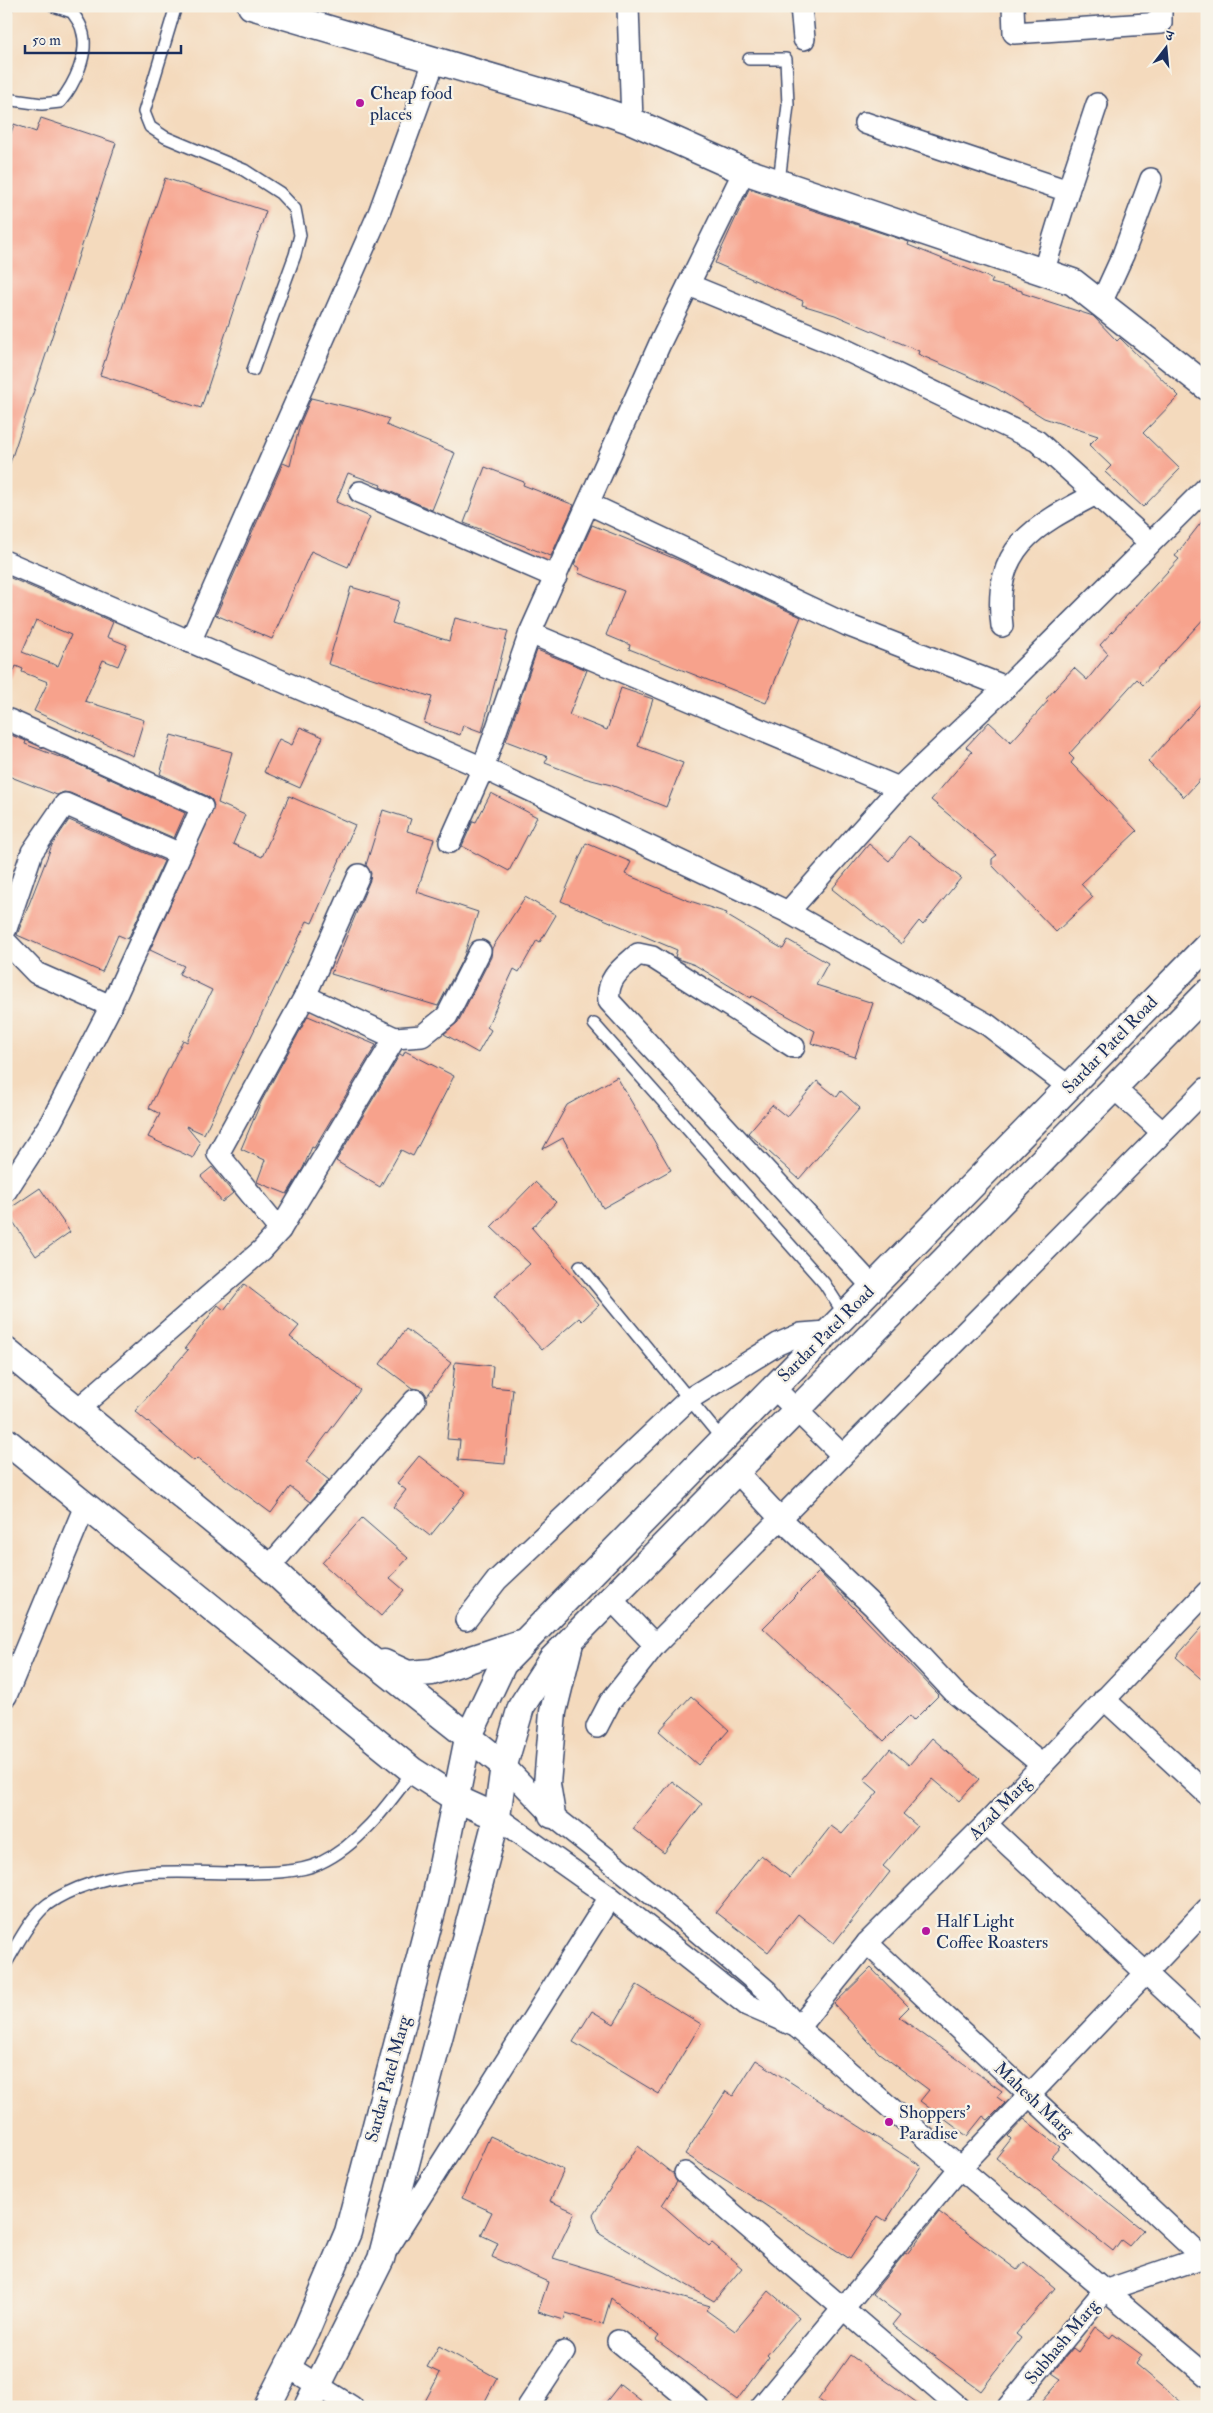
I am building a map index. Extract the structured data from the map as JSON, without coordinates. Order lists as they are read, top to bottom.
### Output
{
  "streets": {
    "street": [
      "Sardar Patel Road",
      "Azad Marg",
      "Sardar Patel Marg",
      "Mahesh Marg",
      "Subhash Marg"
    ]
  },
  "crossings": [
    ["Sardar Patel Road", "Sardar Patel Marg"],
    ["Azad Marg", "Mahesh Marg"],
    ["Mahesh Marg", "Subhash Marg"]
  ],
  "places": ["Cheap food places", "Half Light Coffee Roasters", "Shoppers' Paradise"],
  "scale_bar": "50 m",
  "north": "top"
}
